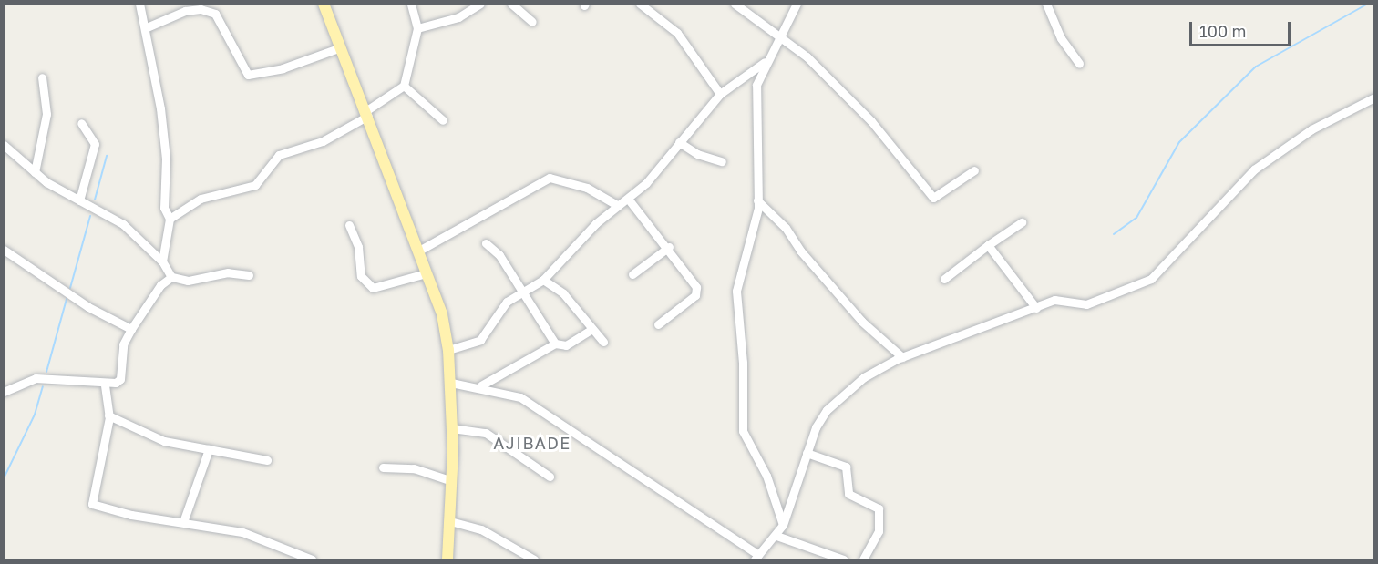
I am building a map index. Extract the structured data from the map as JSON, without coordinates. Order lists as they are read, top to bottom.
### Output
{
  "districts": ["AJIBADE"],
  "scale_bar": "100 m"
}
